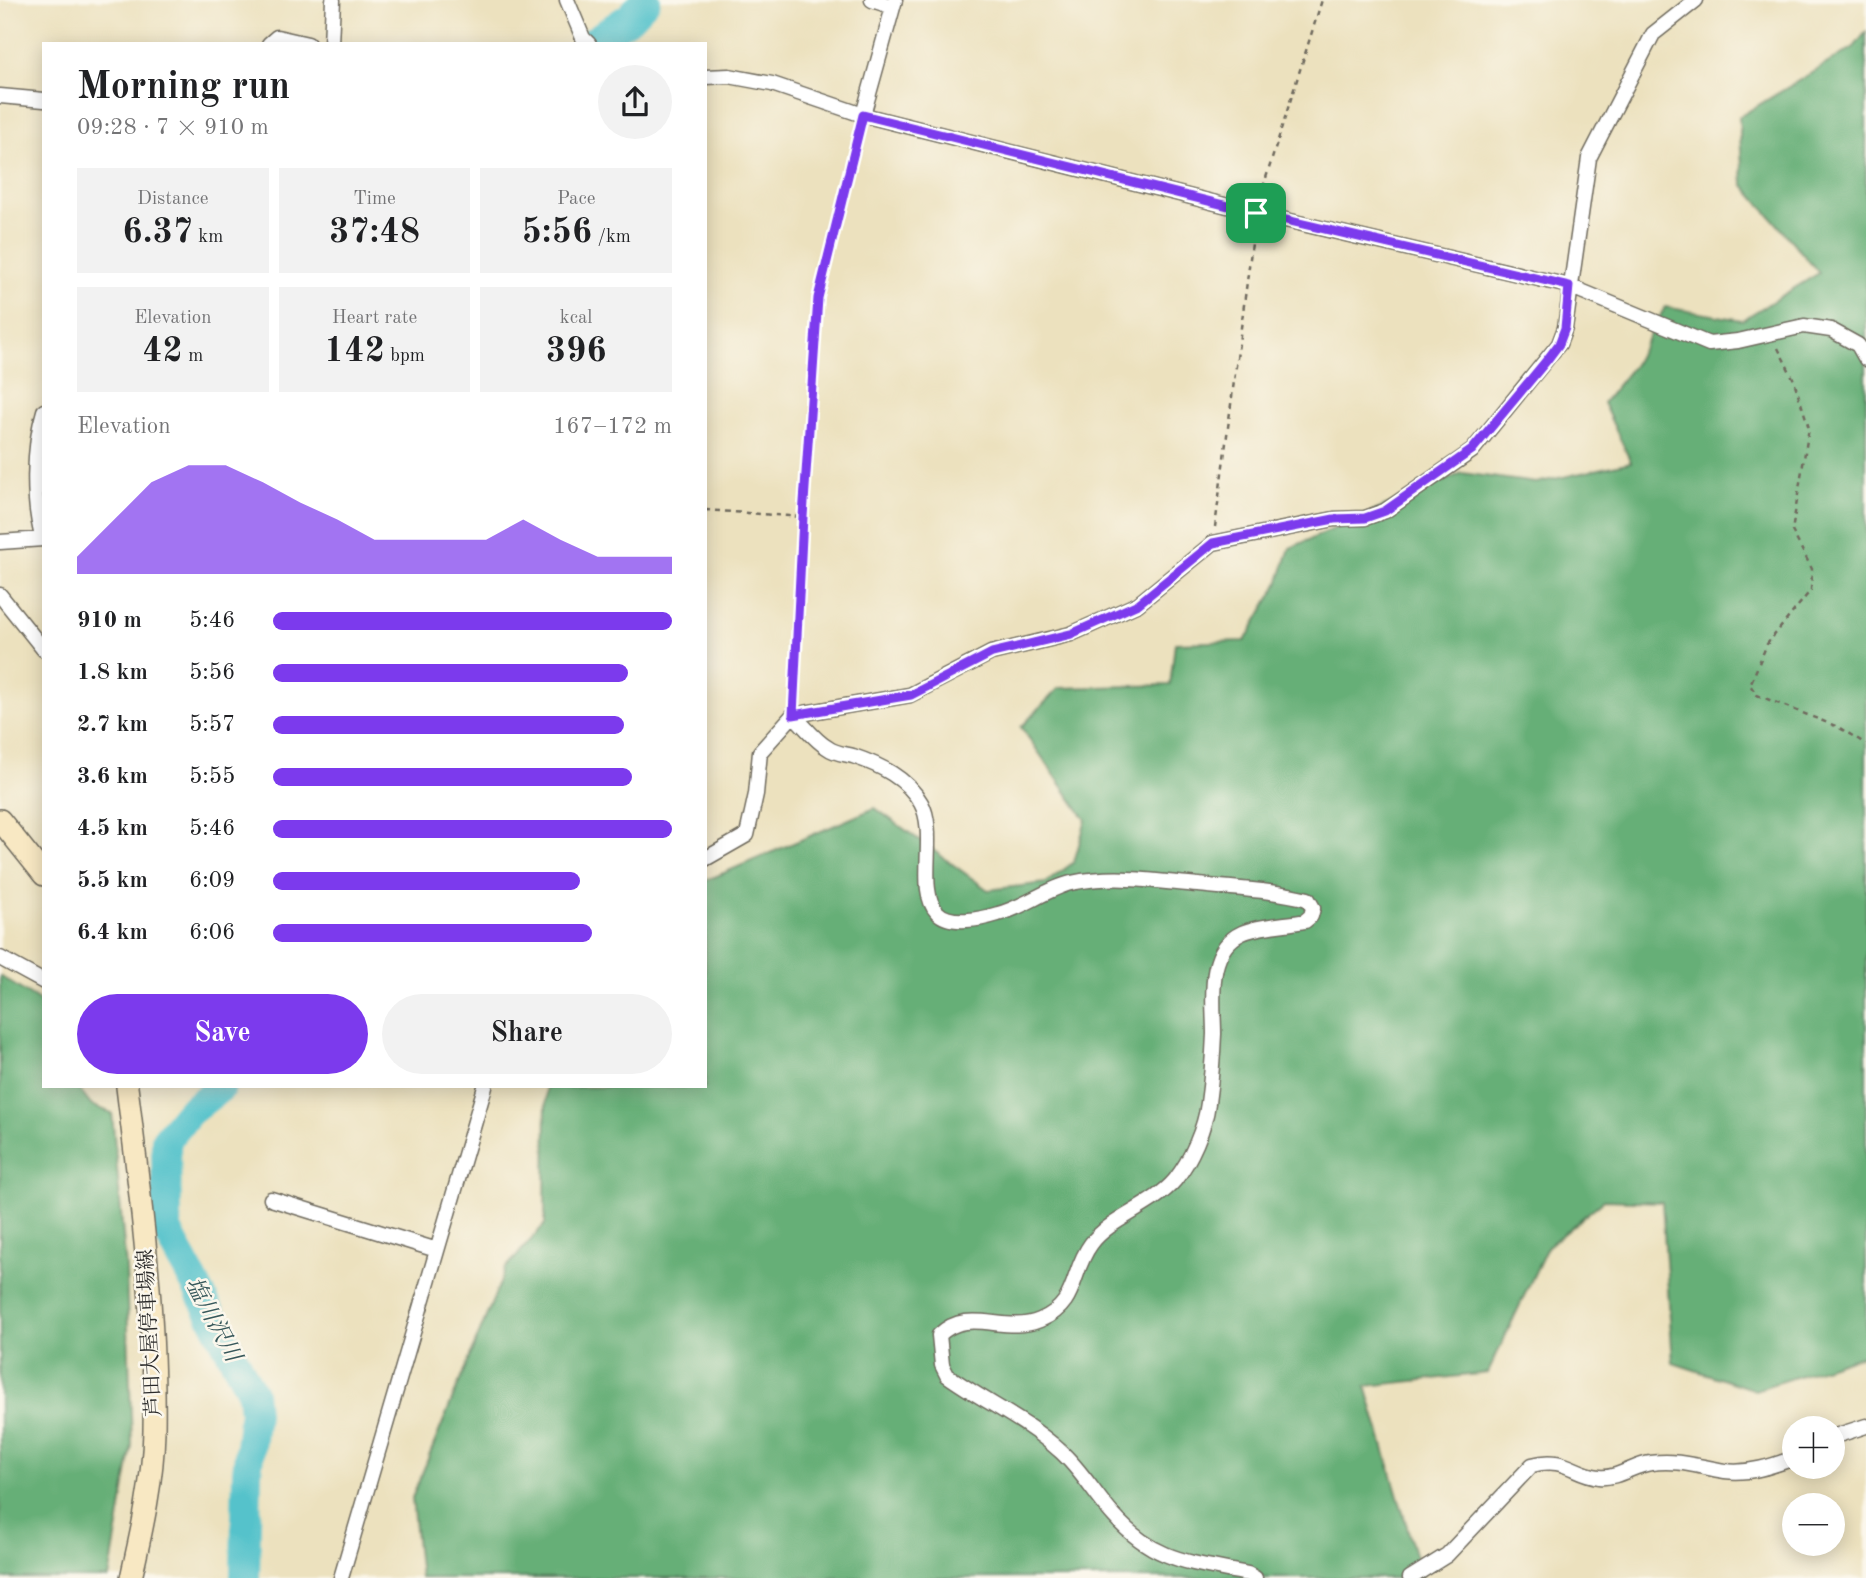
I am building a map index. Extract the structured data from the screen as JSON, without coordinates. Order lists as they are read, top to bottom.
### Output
{
  "streets": {
    "main road": ["芦田大屋停車場線"]
  },
  "water": ["塩川沢川"],
  "page": {
    "heading": ["Morning run", "09:28 · 7 × 910 m"],
    "stats": [
      ["Distance", "6.37 km"],
      ["Time", "37:48"],
      ["Pace", "5:56 /km"],
      ["Elevation", "42 m"],
      ["Heart rate", "142 bpm"],
      ["kcal", "396"]
    ],
    "chart": ["Elevation", "167–172 m"],
    "list": [
      {
        "name": "910 m",
        "note": "5:46"
      },
      {
        "name": "1.8 km",
        "note": "5:56"
      },
      {
        "name": "2.7 km",
        "note": "5:57"
      },
      {
        "name": "3.6 km",
        "note": "5:55"
      },
      {
        "name": "4.5 km",
        "note": "5:46"
      },
      {
        "name": "5.5 km",
        "note": "6:09"
      },
      {
        "name": "6.4 km",
        "note": "6:06"
      }
    ],
    "buttons": ["Save", "Share"],
    "map_buttons": ["+", "−"]
  }
}
